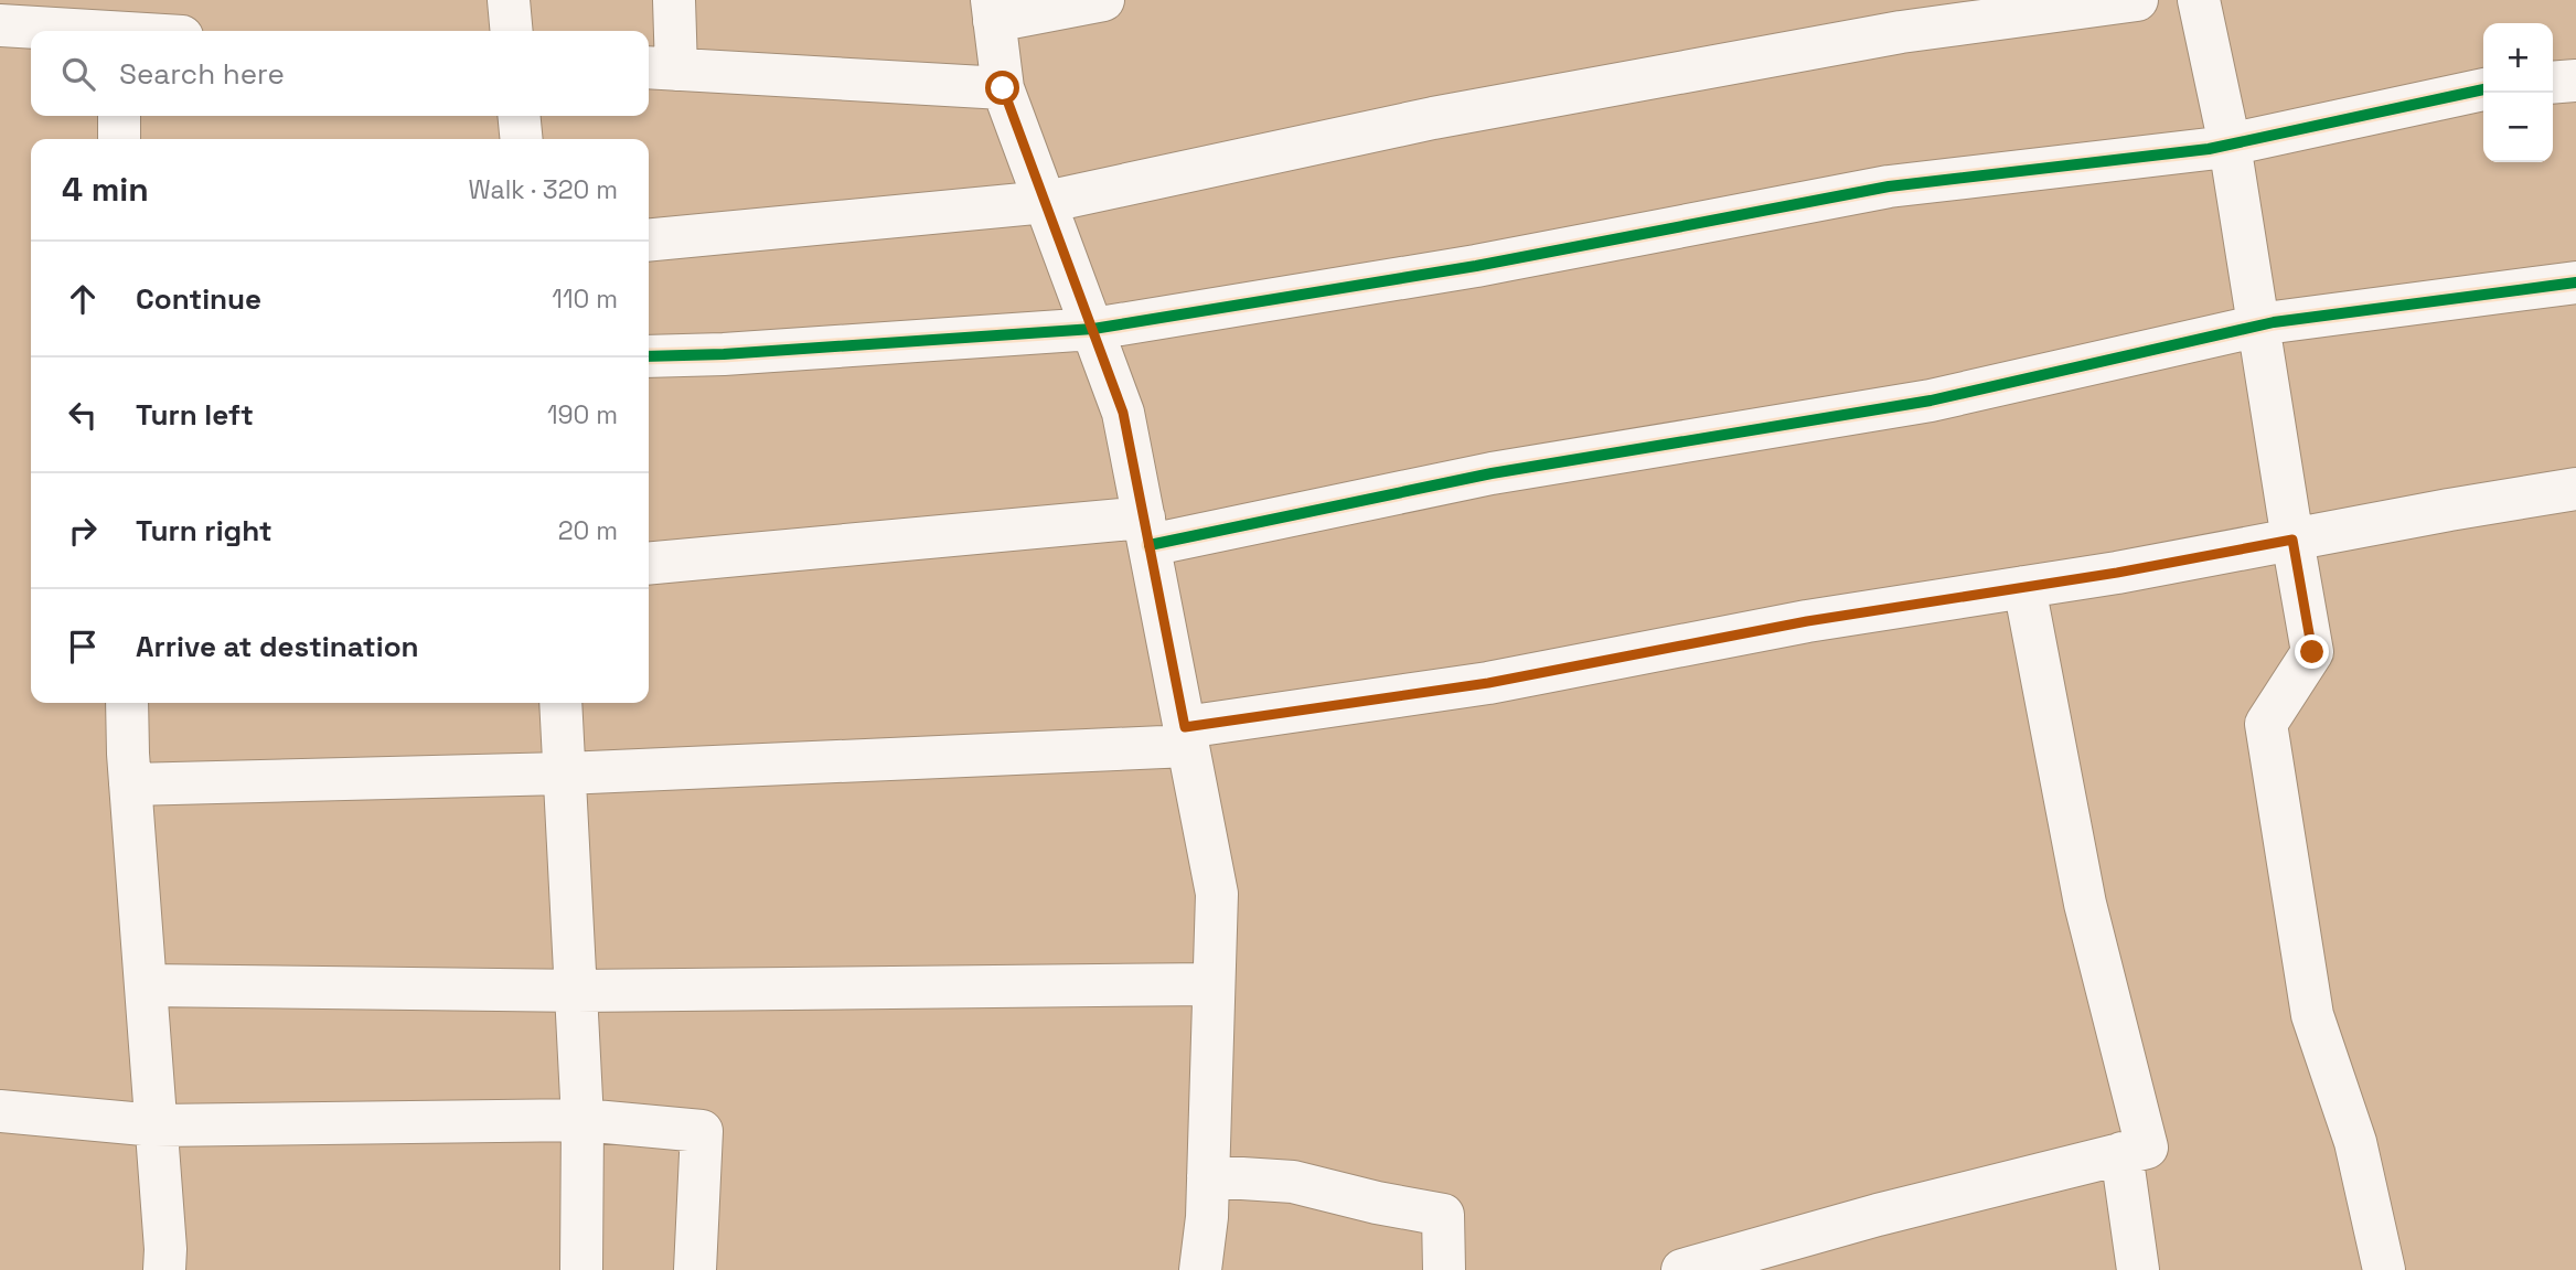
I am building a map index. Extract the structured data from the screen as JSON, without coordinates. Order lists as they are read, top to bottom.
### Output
{
  "page": {
    "map_buttons": ["+", "−"],
    "search": "Search here",
    "heading": ["4 min", "Walk · 320 m"],
    "list": [
      ["Continue", "110 m"],
      ["Turn left", "190 m"],
      ["Turn right", "20 m"],
      "Arrive at destination"
    ]
  }
}
